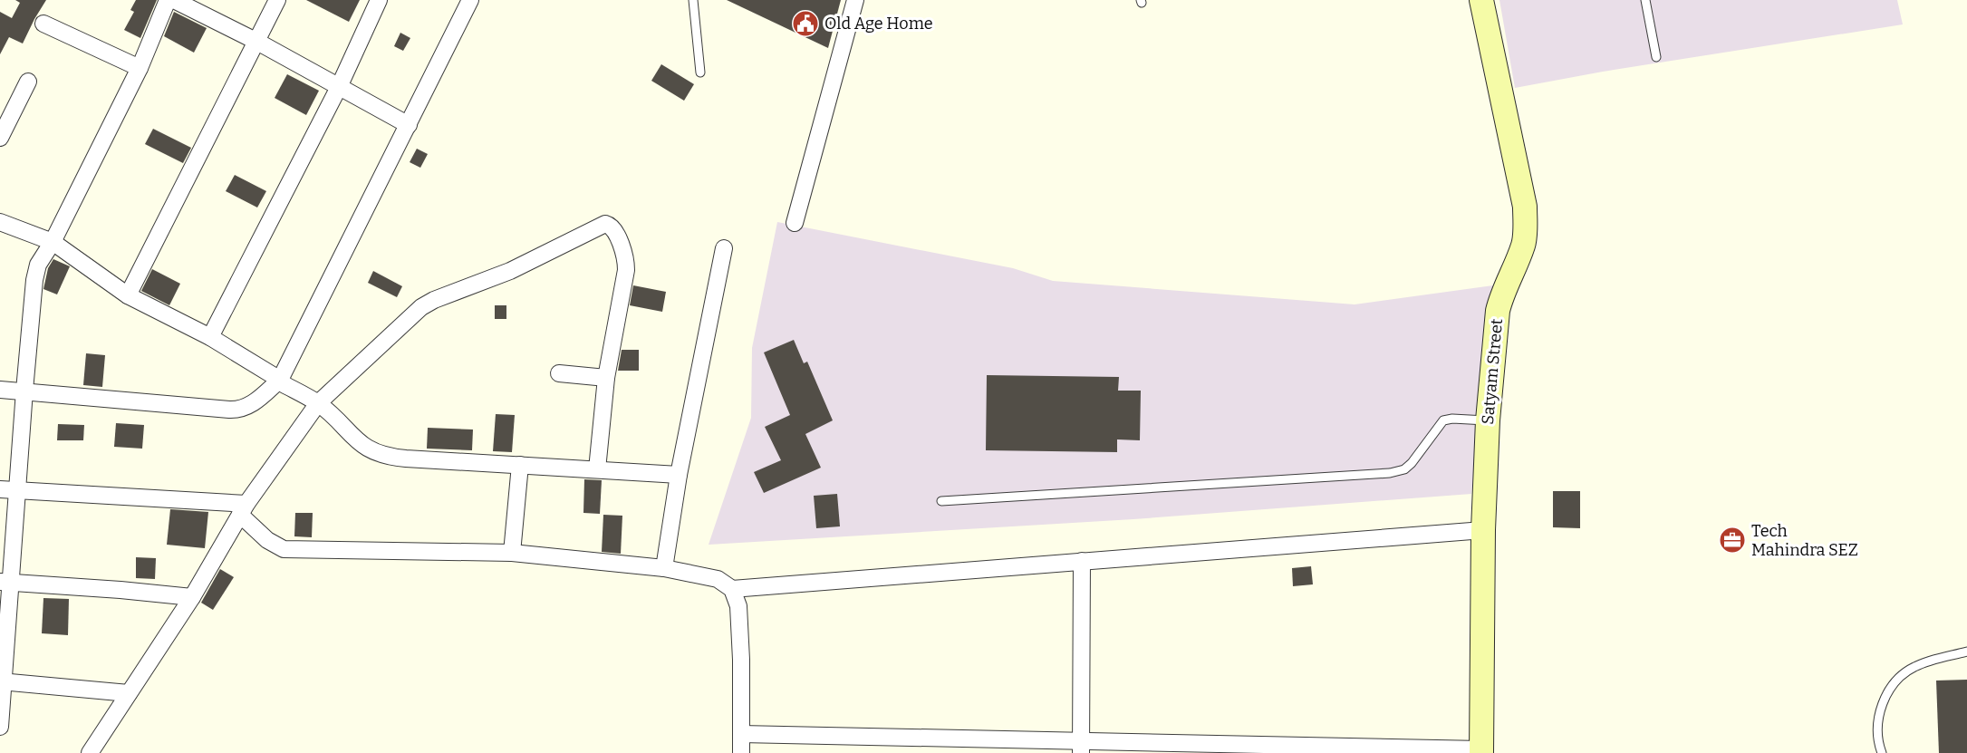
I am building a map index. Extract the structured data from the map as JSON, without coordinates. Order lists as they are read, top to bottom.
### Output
{
  "streets": {
    "street": ["Satyam Street"]
  },
  "places": {
    "public building": ["Old Age Home"],
    "office": ["Tech Mahindra SEZ"]
  }
}
